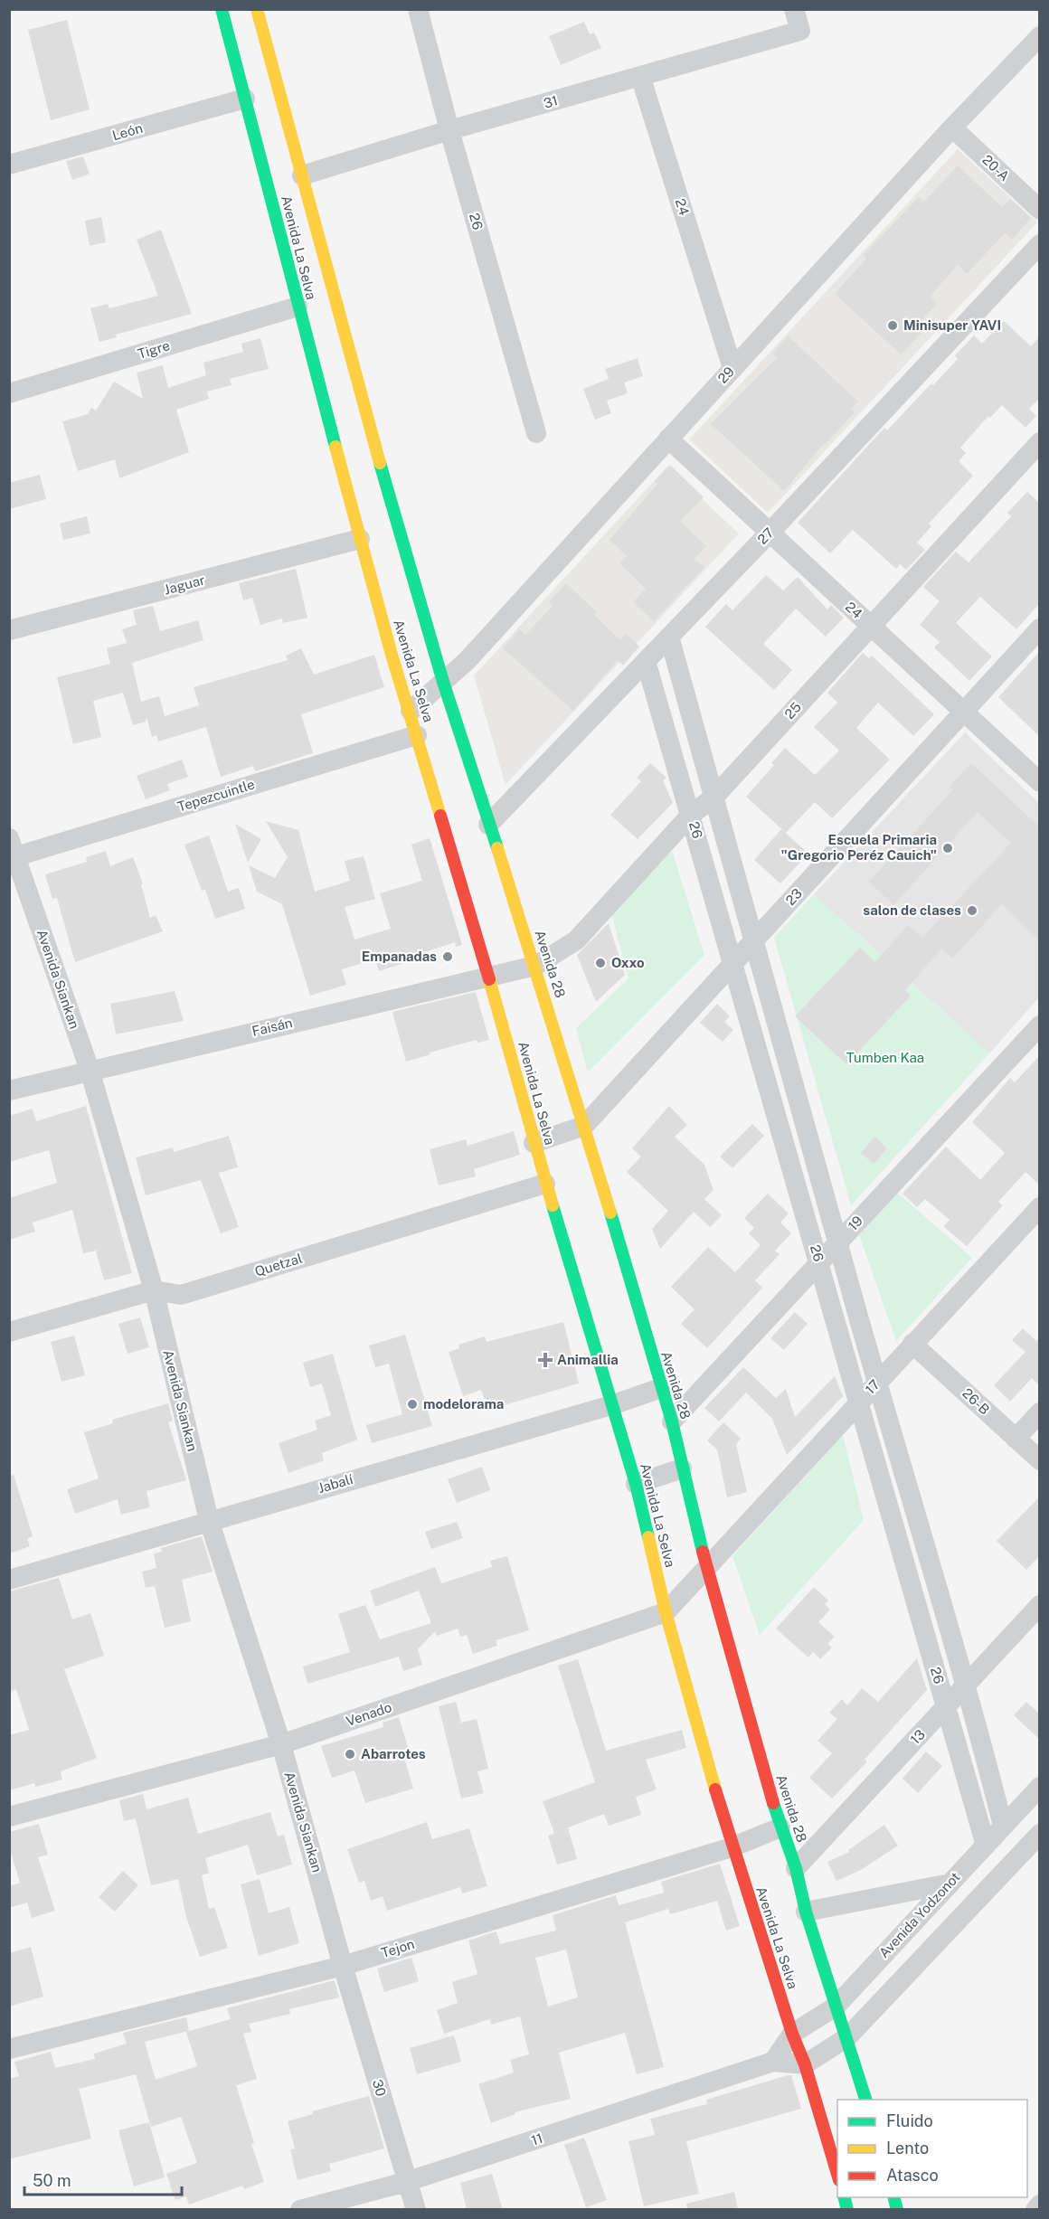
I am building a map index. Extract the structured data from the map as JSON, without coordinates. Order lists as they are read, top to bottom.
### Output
{
  "streets": {
    "street": [
      "31",
      "León",
      "20-A",
      "24",
      "26",
      "Avenida La Selva",
      "Tigre",
      "29",
      "27",
      "Jaguar",
      "25",
      "Tepezcuintle",
      "23",
      "Avenida 28",
      "Avenida Siankan",
      "Faisán",
      "19",
      "Quetzal",
      "17",
      "26-B",
      "Jabalí",
      "Venado",
      "13",
      "Avenida Yodzonot",
      "Tejon",
      "30",
      "11"
    ]
  },
  "crossings": [
    ["31", "24"],
    ["31", "26"],
    ["31", "Avenida La Selva"],
    ["León", "Avenida La Selva"],
    ["20-A", "29"],
    ["24", "29"],
    ["24", "27"],
    ["24", "25"],
    ["24", "23"],
    ["26", "27"],
    ["26", "25"],
    ["26", "23"],
    ["26", "19"],
    ["26", "17"],
    ["26", "13"],
    ["26", "Avenida Yodzonot"],
    ["Avenida La Selva", "Tigre"],
    ["Avenida La Selva", "29"],
    ["Avenida La Selva", "Jaguar"],
    ["Avenida La Selva", "Tepezcuintle"],
    ["Avenida La Selva", "23"],
    ["Avenida La Selva", "Avenida 28"],
    ["Avenida La Selva", "Faisán"],
    ["Avenida La Selva", "Quetzal"],
    ["Avenida La Selva", "Jabalí"],
    ["Avenida La Selva", "Venado"],
    ["Avenida La Selva", "Avenida Yodzonot"],
    ["Avenida La Selva", "Tejon"],
    ["29", "Avenida 28"],
    ["27", "Avenida 28"],
    ["25", "Avenida 28"],
    ["25", "Faisán"],
    ["Tepezcuintle", "Avenida Siankan"],
    ["23", "Avenida 28"],
    ["Avenida 28", "Faisán"],
    ["Avenida 28", "19"],
    ["Avenida 28", "17"],
    ["Avenida 28", "Jabalí"],
    ["Avenida 28", "Venado"],
    ["Avenida 28", "13"],
    ["Avenida 28", "Avenida Yodzonot"],
    ["Avenida 28", "Tejon"],
    ["Avenida Siankan", "Faisán"],
    ["Avenida Siankan", "Quetzal"],
    ["Avenida Siankan", "Jabalí"],
    ["Avenida Siankan", "Venado"],
    ["Avenida Siankan", "Tejon"],
    ["Avenida Siankan", "30"],
    ["17", "26-B"],
    ["17", "Venado"],
    ["Tejon", "30"],
    ["30", "11"]
  ],
  "parks": ["Tumben Kaa"],
  "places": {
    "other": [
      "Minisuper YAVI",
      "Escuela Primaria \"Gregorio Peréz Cauich\"",
      "salon de clases",
      "Empanadas",
      "Oxxo",
      "modelorama",
      "Abarrotes"
    ],
    "health": ["Animallia"]
  },
  "legend": ["Fluido", "Lento", "Atasco"],
  "scale_bar": "50 m"
}
